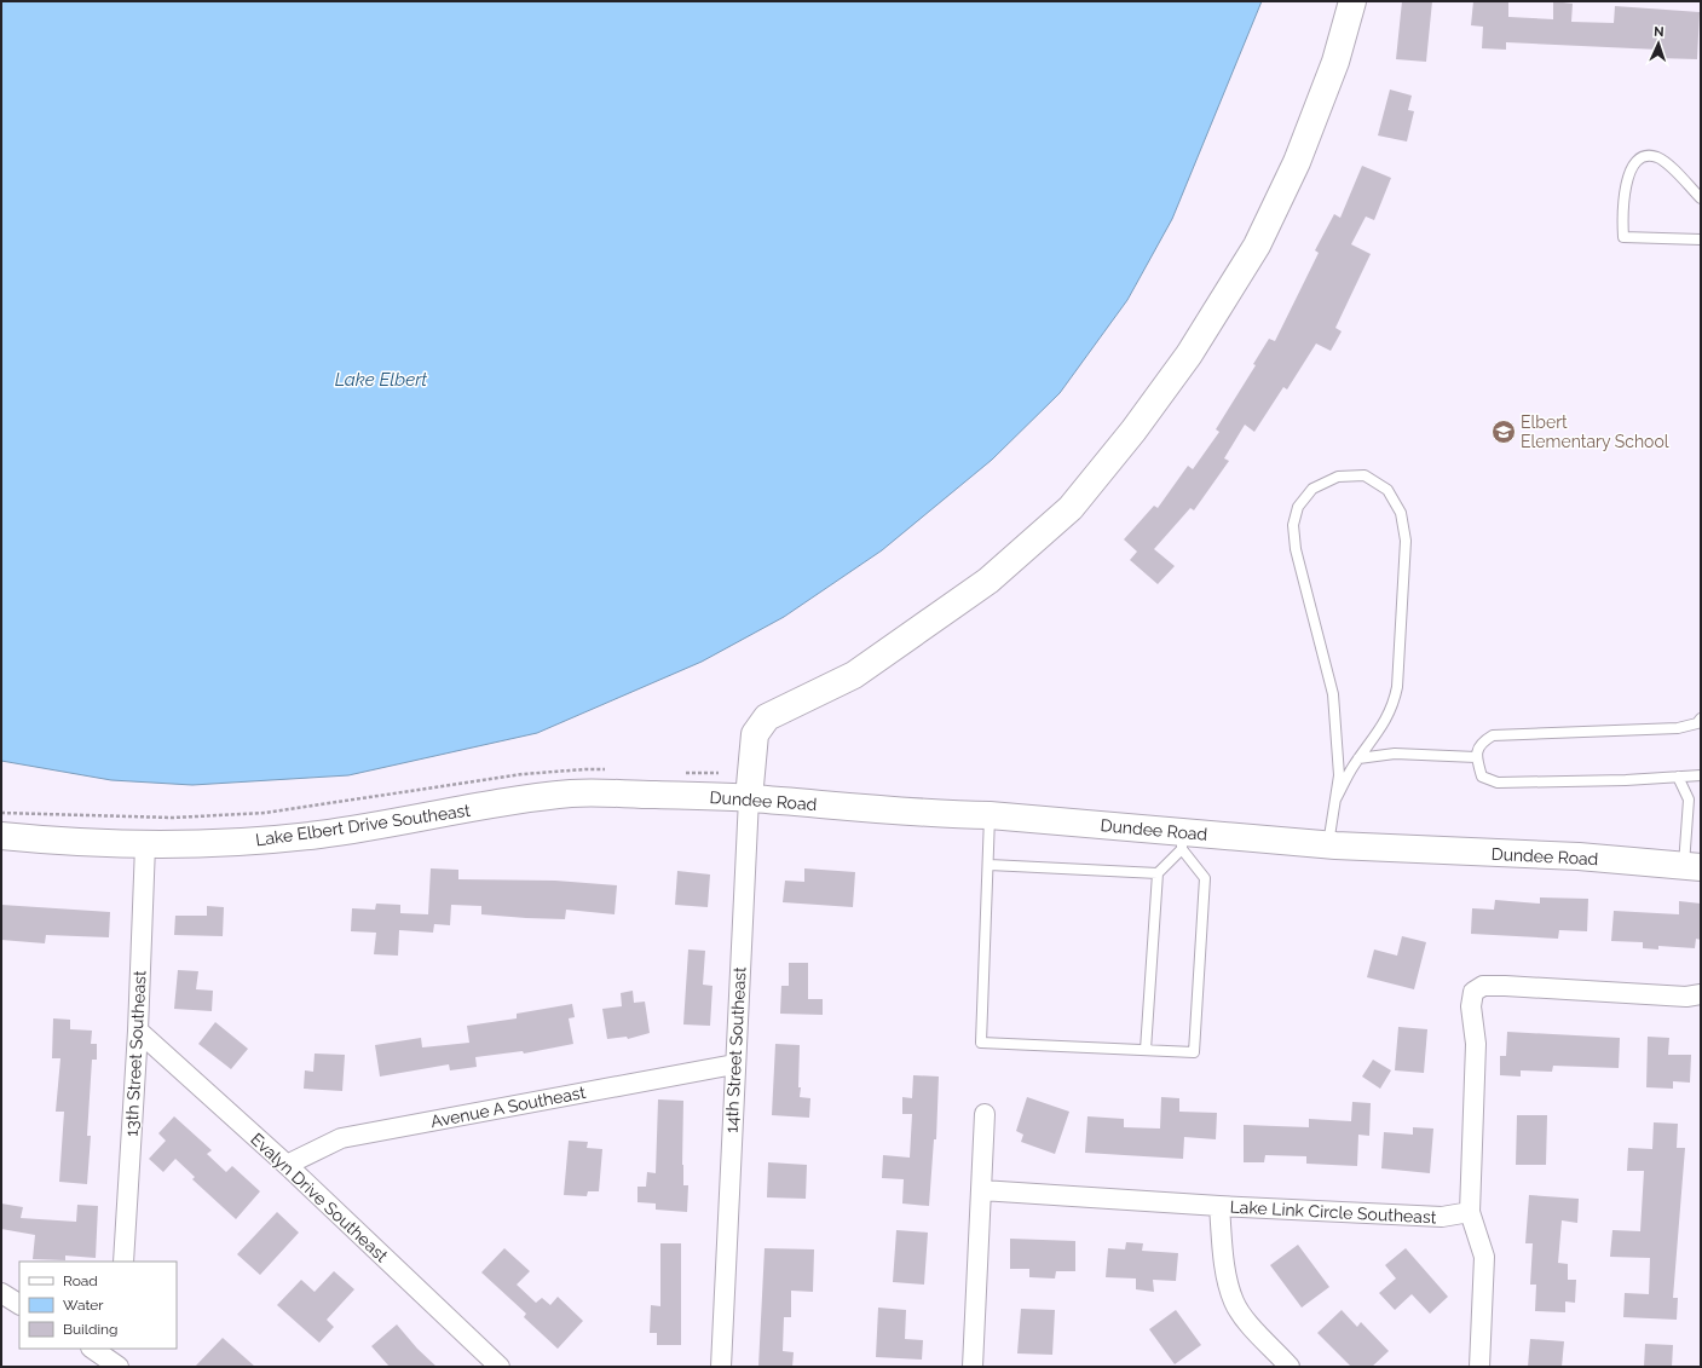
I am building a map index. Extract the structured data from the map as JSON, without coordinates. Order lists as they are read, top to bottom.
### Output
{
  "streets": {
    "main road": ["Dundee Road", "Lake Elbert Drive Southeast", "14th Street Southeast"],
    "street": [
      "13th Street Southeast",
      "Avenue A Southeast",
      "Evalyn Drive Southeast",
      "Lake Link Circle Southeast"
    ]
  },
  "crossings": [
    ["Dundee Road", "Lake Elbert Drive Southeast"],
    ["Dundee Road", "14th Street Southeast"],
    ["Lake Elbert Drive Southeast", "13th Street Southeast"],
    ["14th Street Southeast", "Avenue A Southeast"],
    ["13th Street Southeast", "Evalyn Drive Southeast"],
    ["Avenue A Southeast", "Evalyn Drive Southeast"]
  ],
  "water": ["Lake Elbert"],
  "places": {
    "school or university": ["Elbert Elementary School"]
  },
  "legend": ["Road", "Water", "Building"],
  "north": "top"
}
